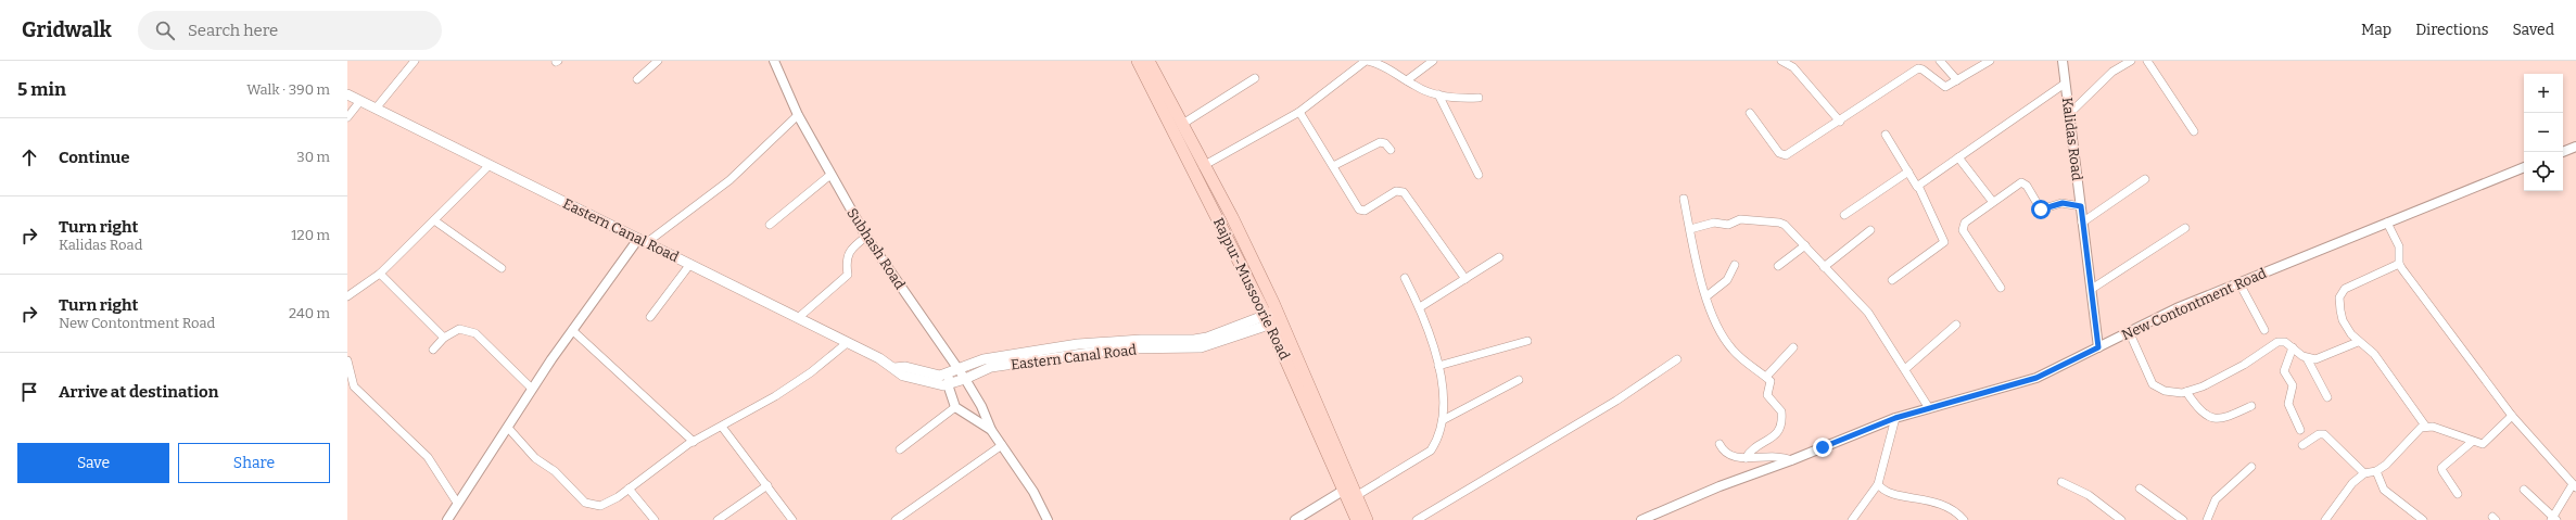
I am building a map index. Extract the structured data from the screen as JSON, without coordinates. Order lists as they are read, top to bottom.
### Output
{
  "streets": {
    "main road": ["Eastern Canal Road", "Rajpur-Mussoorie Road"],
    "street": ["Kalidas Road", "Subhash Road", "New Contontment Road"]
  },
  "crossings": [
    ["Kalidas Road", "New Contontment Road"],
    ["Eastern Canal Road", "Subhash Road"],
    ["Eastern Canal Road", "Rajpur-Mussoorie Road"]
  ],
  "page": {
    "header": "Gridwalk",
    "search": "Search here",
    "nav": ["Map", "Directions", "Saved"],
    "heading": ["5 min", "Walk · 390 m"],
    "map_buttons": ["+", "−"],
    "list": [
      ["Continue", "30 m"],
      ["Turn right", "Kalidas Road", "120 m"],
      ["Turn right", "New Contontment Road", "240 m"],
      "Arrive at destination"
    ],
    "buttons": ["Save", "Share"]
  }
}
